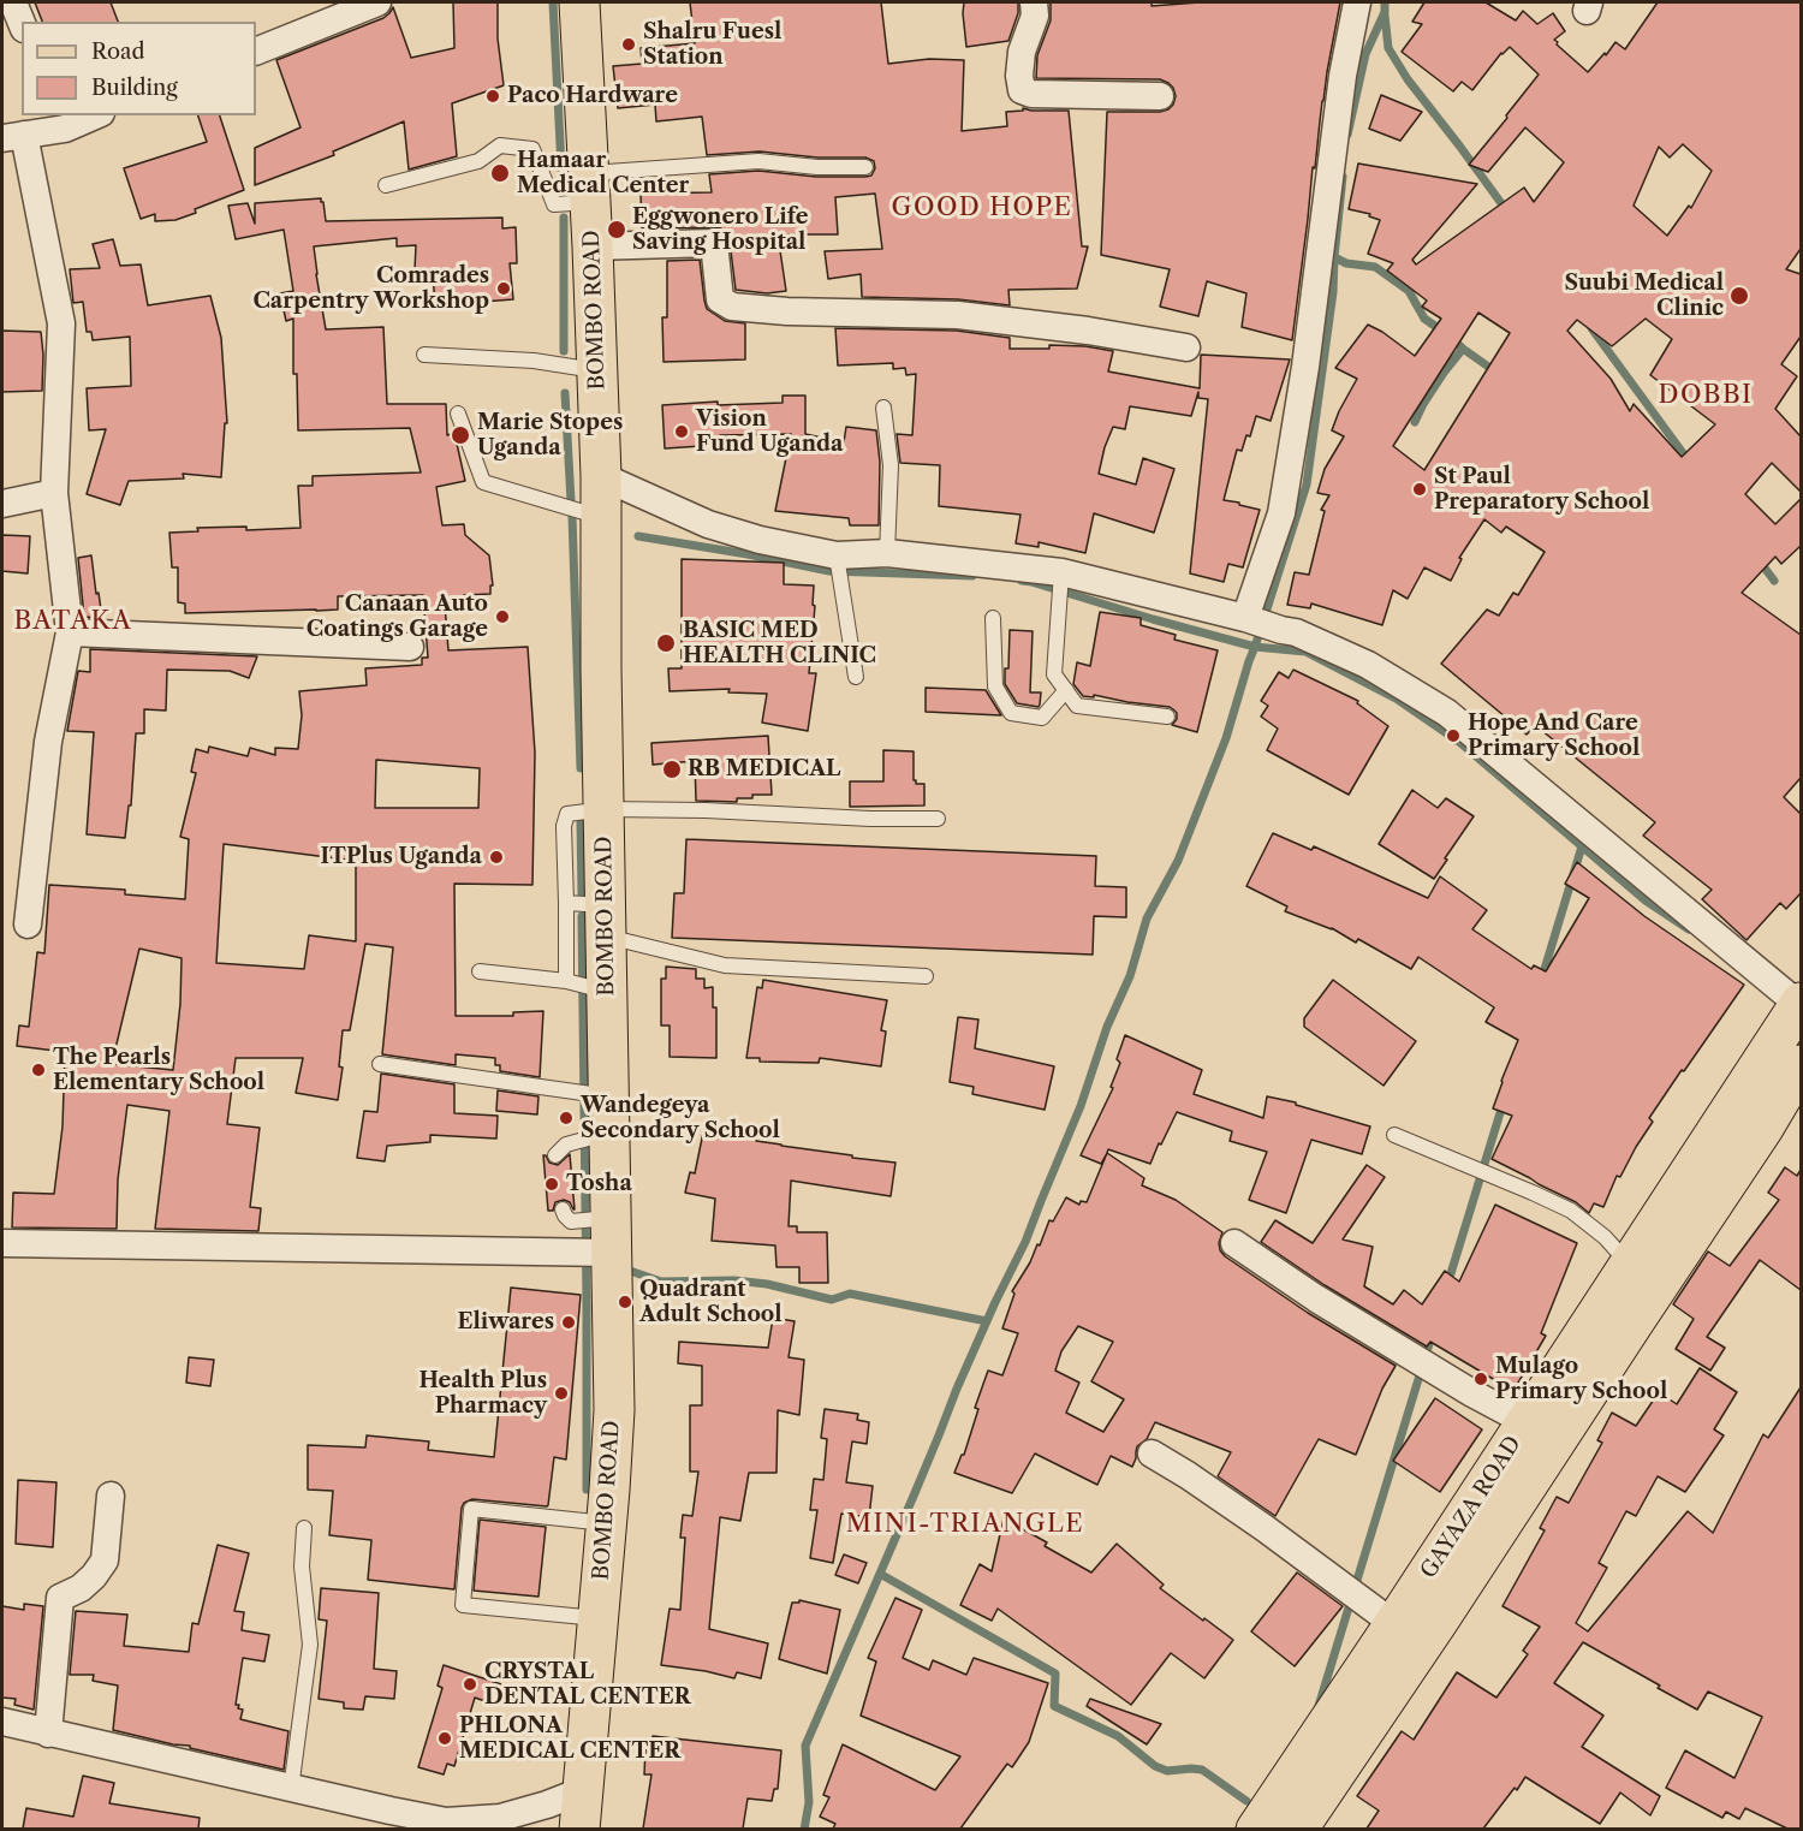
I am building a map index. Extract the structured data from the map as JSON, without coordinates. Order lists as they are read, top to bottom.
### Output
{
  "streets": {
    "main road": ["BOMBO ROAD", "GAYAZA ROAD"]
  },
  "districts": [
    "GOOD HOPE",
    "DOBBI",
    "BATAKA",
    "MINI-TRIANGLE"
  ],
  "places": [
    "Shalru Fuesl Station",
    "Paco Hardware",
    "Hamaar Medical Center",
    "Eggwonero Life Saving Hospital",
    "Comrades Carpentry Workshop",
    "Suubi Medical Clinic",
    "Vision Fund Uganda",
    "Marie Stopes Uganda",
    "St Paul Preparatory School",
    "Canaan Auto Coatings Garage",
    "BASIC MED HEALTH CLINIC",
    "Hope And Care Primary School",
    "RB MEDICAL",
    "ITPlus Uganda",
    "The Pearls Elementary School",
    "Wandegeya Secondary School",
    "Tosha",
    "Quadrant Adult School",
    "Eliwares",
    "Mulago Primary School",
    "Health Plus Pharmacy",
    "CRYSTAL DENTAL CENTER",
    "PHLONA MEDICAL CENTER"
  ],
  "legend": ["Road", "Building"]
}
